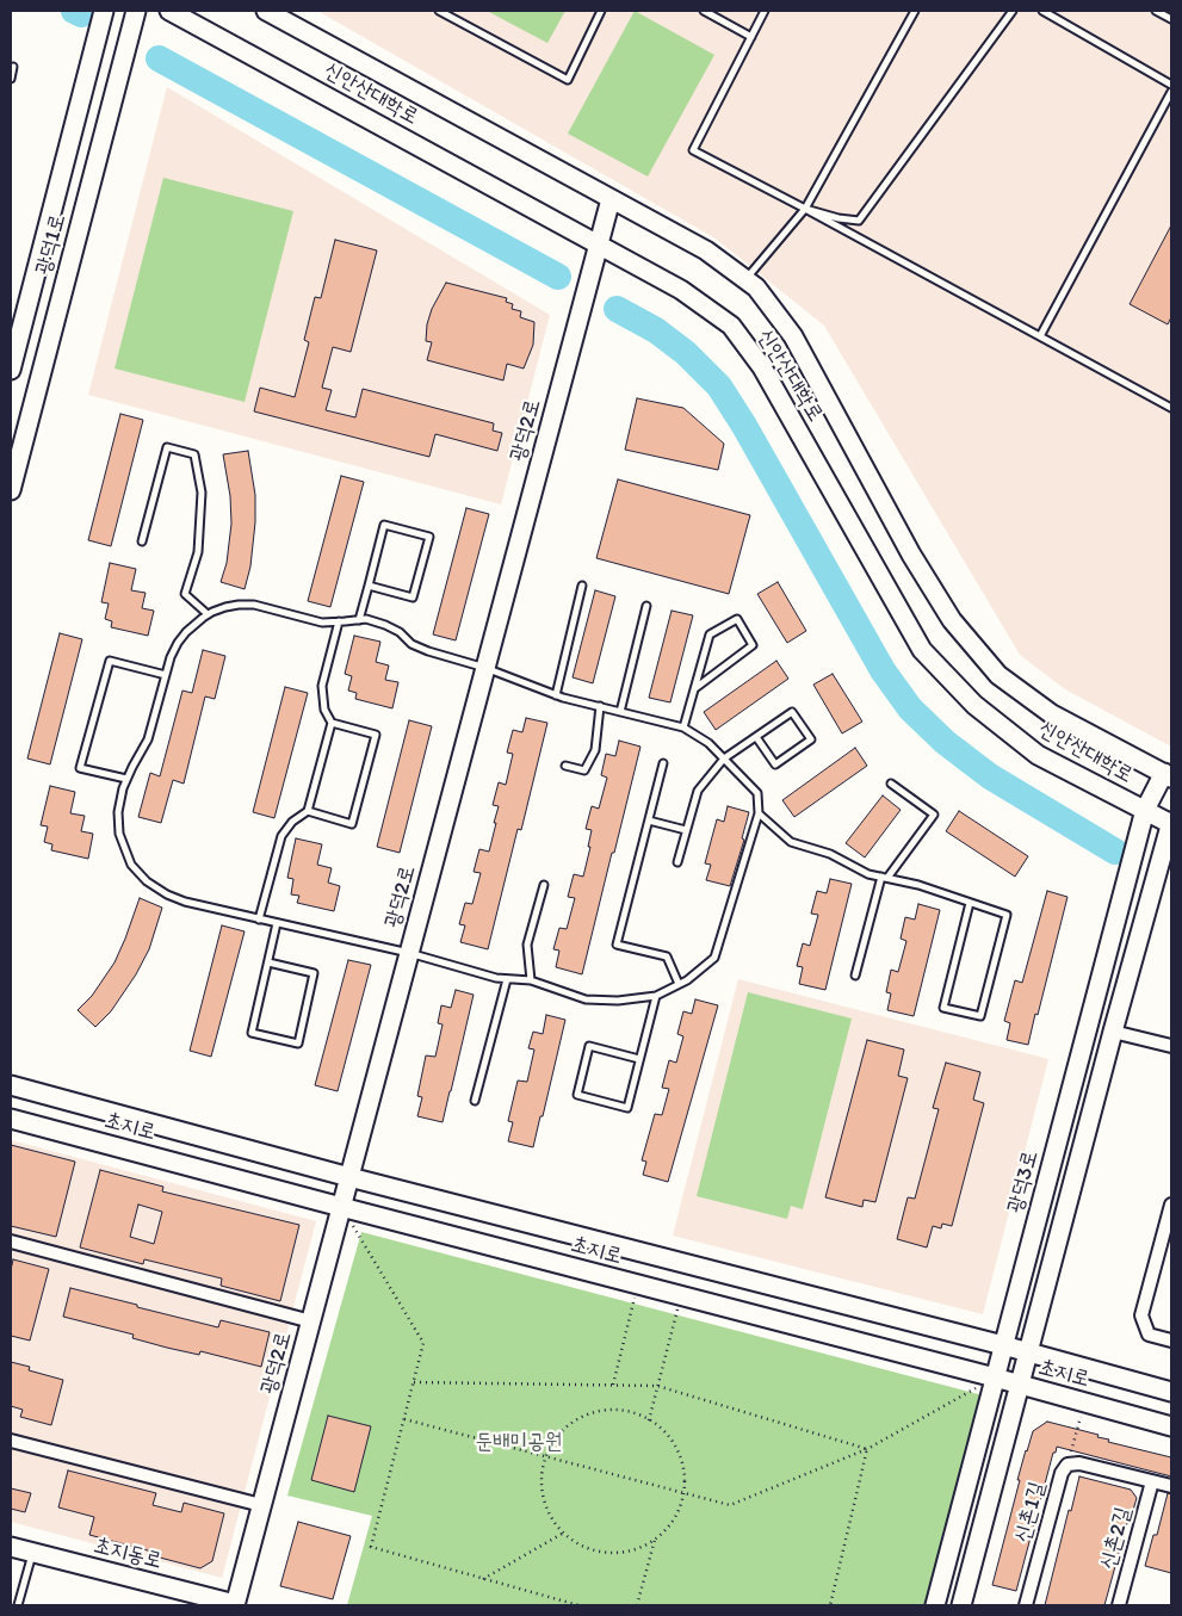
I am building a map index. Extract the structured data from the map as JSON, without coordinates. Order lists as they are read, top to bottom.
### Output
{
  "streets": {
    "street": [
      "신안산대학로",
      "광덕1로",
      "광덕2로",
      "초지로",
      "광덕3로",
      "신촌1길",
      "신촌2길",
      "초지동로"
    ]
  },
  "crossings": [
    ["신안산대학로", "광덕2로"],
    ["신안산대학로", "광덕3로"],
    ["광덕2로", "초지로"],
    ["광덕2로", "초지동로"],
    ["초지로", "광덕3로"],
    ["신촌1길", "신촌2길"]
  ],
  "parks": ["둔배미공원"]
}
